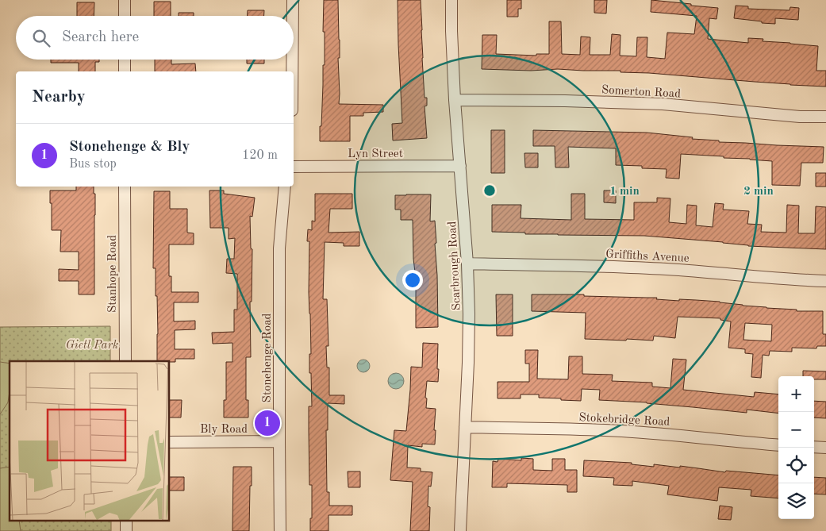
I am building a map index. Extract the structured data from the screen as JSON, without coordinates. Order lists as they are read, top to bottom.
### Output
{
  "streets": {
    "street": [
      "Somerton Road",
      "Lyn Street",
      "Griffiths Avenue",
      "Scarbrough Road",
      "Stanhope Road",
      "Stonehenge Road",
      "Stokebridge Road",
      "Bly Road"
    ]
  },
  "crossings": [
    ["Somerton Road", "Scarbrough Road"],
    ["Lyn Street", "Scarbrough Road"],
    ["Griffiths Avenue", "Scarbrough Road"],
    ["Scarbrough Road", "Stokebridge Road"],
    ["Stonehenge Road", "Bly Road"]
  ],
  "parks": ["Gietl Park"],
  "page": {
    "search": "Search here",
    "heading": "Nearby",
    "list": [
      {
        "mark": "1",
        "name": "Stonehenge & Bly",
        "note": "Bus stop",
        "value": "120 m"
      }
    ],
    "map_buttons": ["+", "−"],
    "pins": "1"
  },
  "rings": ["1 min", "2 min"]
}
